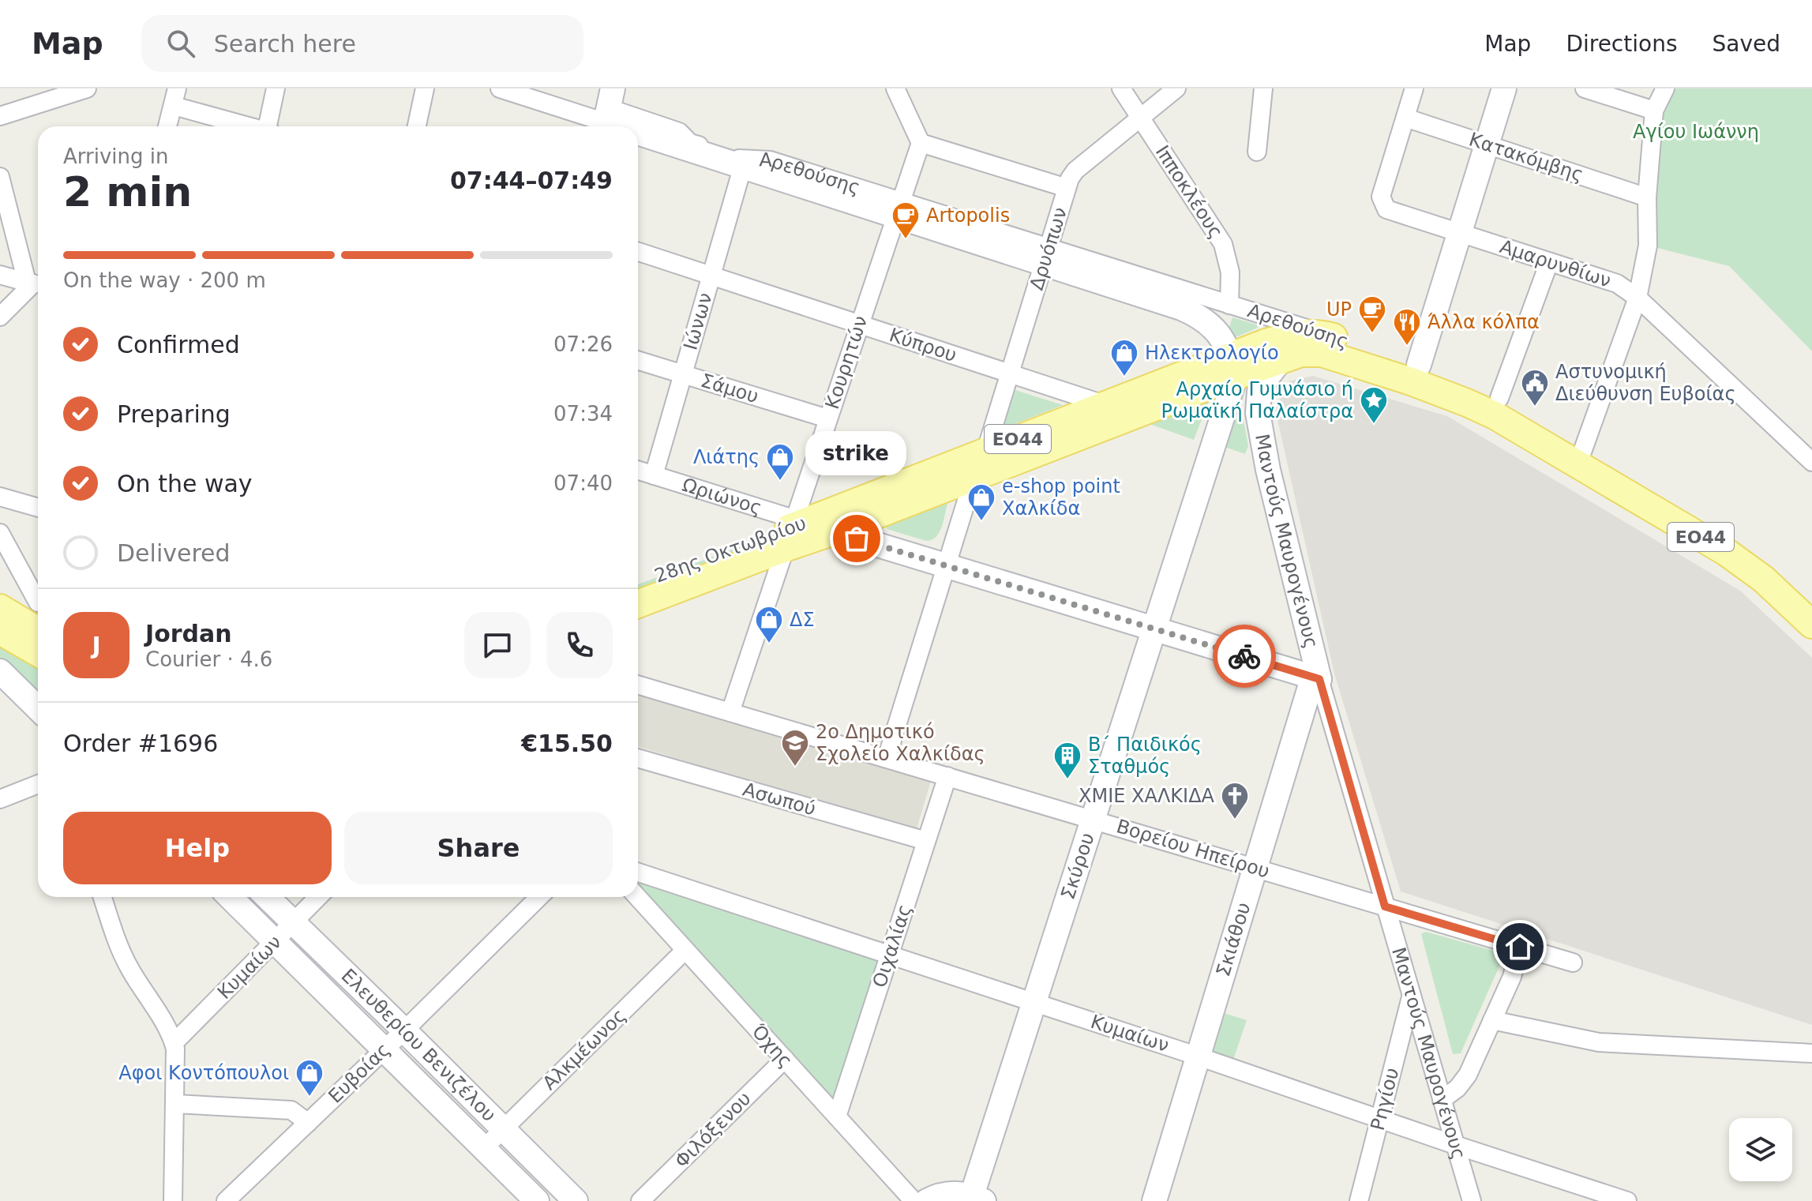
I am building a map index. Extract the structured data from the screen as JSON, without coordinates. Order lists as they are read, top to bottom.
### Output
{
  "streets": {
    "main road": ["Αρεθούσης", "ΕΟ44", "28ης Οκτωβρίου"],
    "street": [
      "Κατακόμβης",
      "Ιπποκλέους",
      "Δρυόπων",
      "Αμαρυνθίων",
      "Ιώνων",
      "Κύπρου",
      "Κουρητών",
      "Σάμου",
      "Ωριώνος",
      "Μαντούς Μαυρογένους",
      "Ασωπού",
      "Βορείου Ηπείρου",
      "Σκύρου",
      "Σκιάθου",
      "Οιχαλίας",
      "Κυμαίων",
      "Ελευθερίου Βενιζέλου",
      "Όχης",
      "Αλκμέωνος",
      "Ευβοίας",
      "Ρηγίου",
      "Φιλόξενου"
    ]
  },
  "crossings": [
    ["Κατακόμβης", "Αμαρυνθίων"],
    ["Αρεθούσης", "Ιπποκλέους"],
    ["Αρεθούσης", "Δρυόπων"],
    ["Αρεθούσης", "Ιώνων"],
    ["Αρεθούσης", "Κουρητών"],
    ["Αρεθούσης", "Μαντούς Μαυρογένους"],
    ["Αρεθούσης", "28ης Οκτωβρίου"],
    ["Αρεθούσης", "Σκύρου"],
    ["Ιπποκλέους", "Δρυόπων"],
    ["Δρυόπων", "Κύπρου"],
    ["Δρυόπων", "28ης Οκτωβρίου"],
    ["Ιώνων", "Κύπρου"],
    ["Ιώνων", "Σάμου"],
    ["Ιώνων", "Ωριώνος"],
    ["Κύπρου", "Κουρητών"],
    ["Κύπρου", "28ης Οκτωβρίου"],
    ["Κουρητών", "Σάμου"],
    ["Κουρητών", "Ωριώνος"],
    ["Κουρητών", "28ης Οκτωβρίου"],
    ["Κουρητών", "Βορείου Ηπείρου"],
    ["Ωριώνος", "28ης Οκτωβρίου"],
    ["Μαντούς Μαυρογένους", "Βορείου Ηπείρου"],
    ["Μαντούς Μαυρογένους", "Σκιάθου"],
    ["Μαντούς Μαυρογένους", "Κυμαίων"],
    ["Μαντούς Μαυρογένους", "Ρηγίου"],
    ["28ης Οκτωβρίου", "Σκύρου"],
    ["Ασωπού", "Οιχαλίας"],
    ["Βορείου Ηπείρου", "Σκύρου"],
    ["Βορείου Ηπείρου", "Σκιάθου"],
    ["Βορείου Ηπείρου", "Οιχαλίας"],
    ["Σκύρου", "Κυμαίων"],
    ["Σκιάθου", "Κυμαίων"],
    ["Οιχαλίας", "Κυμαίων"],
    ["Οιχαλίας", "Όχης"],
    ["Κυμαίων", "Ελευθερίου Βενιζέλου"],
    ["Κυμαίων", "Ρηγίου"],
    ["Ελευθερίου Βενιζέλου", "Αλκμέωνος"],
    ["Ελευθερίου Βενιζέλου", "Ευβοίας"],
    ["Όχης", "Αλκμέωνος"],
    ["Όχης", "Φιλόξενου"]
  ],
  "parks": ["Αγίου Ιωάννη"],
  "places": {
    "cafe": ["Artopolis", "UP"],
    "restaurant": ["Άλλα κόλπα"],
    "shop": [
      "Ηλεκτρολογίο",
      "Λιάτης",
      "e-shop point Χαλκίδα",
      "ΔΣ",
      "Αφοι Κοντόπουλοι"
    ],
    "public building": ["Αστυνομική Διεύθυνση Ευβοίας"],
    "place": ["Αρχαίο Γυμνάσιο ή Ρωμαϊκή Παλαίστρα"],
    "other": ["strike"],
    "school or university": ["2ο Δημοτικό Σχολείο Χαλκίδας"],
    "building": ["Β΄ Παιδικός Σταθμός"],
    "church": ["ΧΜΙΕ ΧΑΛΚΙΔΑ"]
  },
  "page": {
    "header": "Map",
    "search": "Search here",
    "nav": ["Map", "Directions", "Saved"],
    "heading": ["2 min", "Arriving in", "07:44–07:49"],
    "panel": [
      "Jordan",
      "Courier · 4.6",
      "Order #1696",
      "€15.50"
    ],
    "bar": "On the way · 200 m",
    "list": [
      ["Confirmed", "07:26"],
      ["Preparing", "07:34"],
      ["On the way", "07:40"],
      "Delivered"
    ],
    "bubble": "strike",
    "round": "J",
    "buttons": ["Help", "Share"]
  }
}
